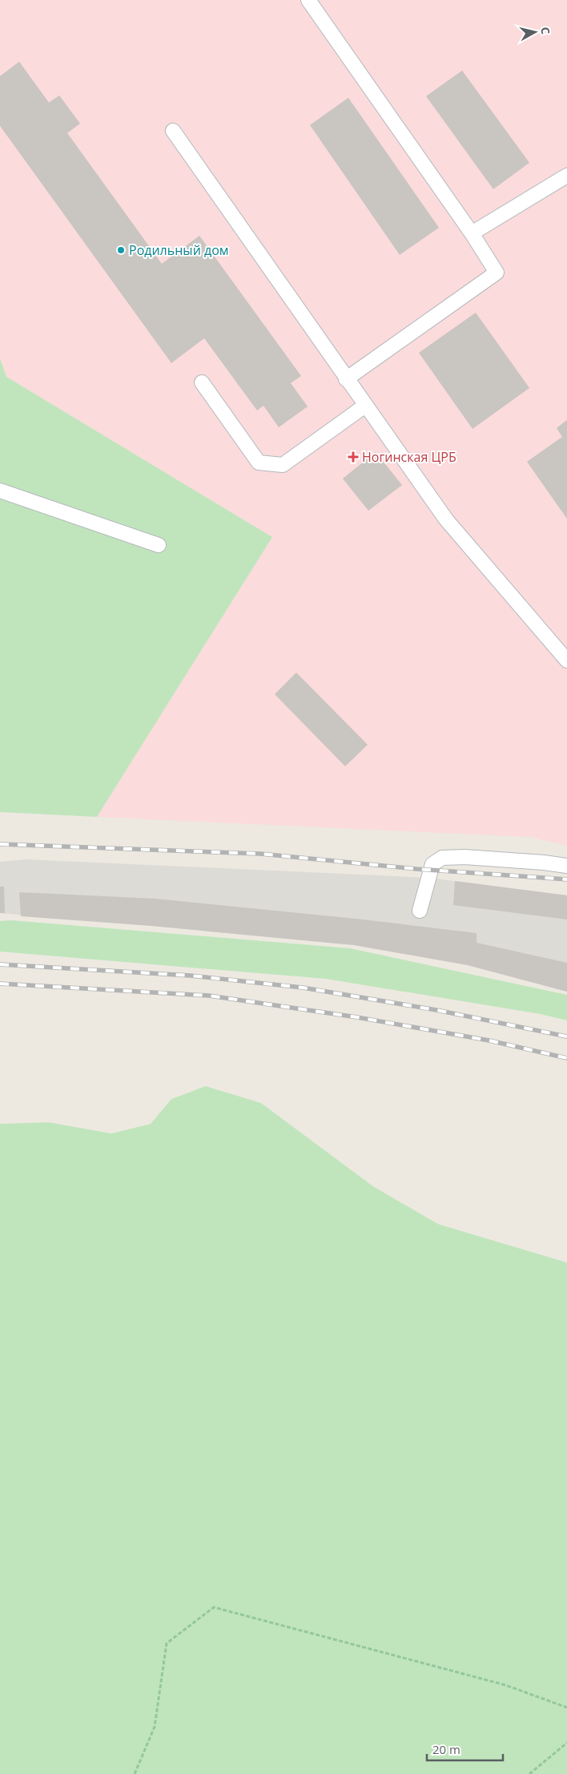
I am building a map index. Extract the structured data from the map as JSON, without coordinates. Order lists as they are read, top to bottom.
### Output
{
  "places": {
    "other": ["Родильный дом"],
    "health": ["Ногинская ЦРБ"]
  },
  "scale_bar": "20 m",
  "north": "right"
}
